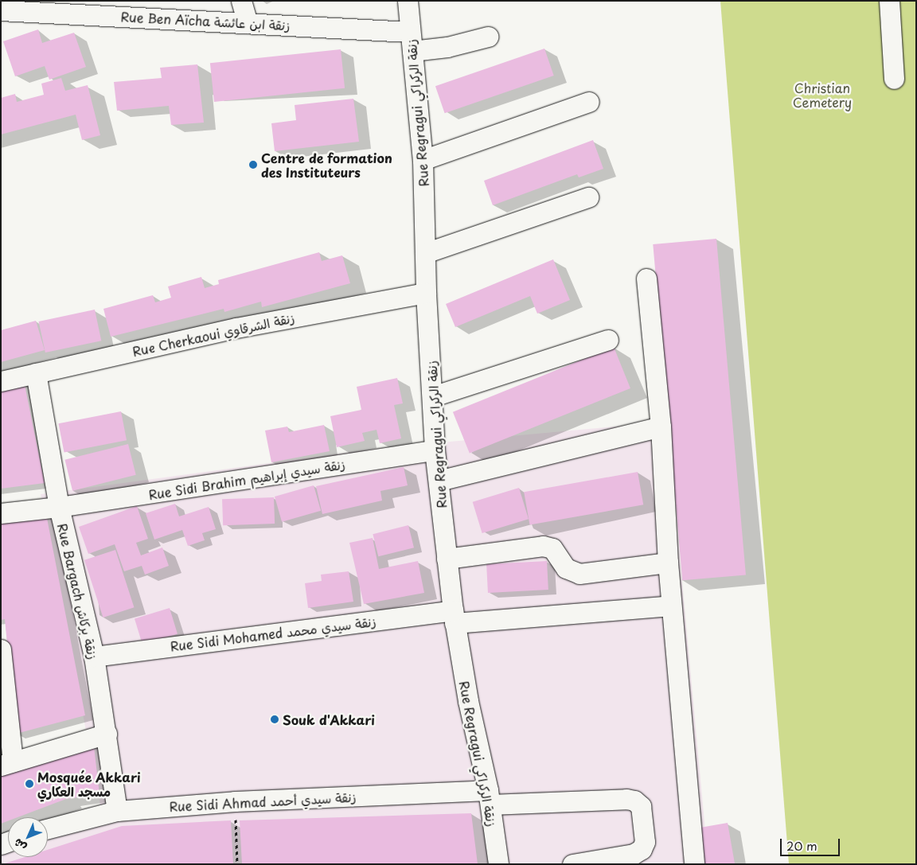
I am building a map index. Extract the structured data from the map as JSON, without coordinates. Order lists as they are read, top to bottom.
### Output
{
  "streets": {
    "street": [
      "Rue Ben Aïcha زنقة ابن عائشة",
      "Rue Regragui زنقة الركراكي",
      "Rue Cherkaoui زنقة الشرقاوي",
      "Rue Sidi Brahim زنقة سيدي إبراهيم",
      "Rue Bargach زنقة بركاش",
      "Rue Sidi Mohamed زنقة سيدي محمد",
      "Rue Sidi Ahmad زنقة سيدي أحمد"
    ]
  },
  "crossings": [
    ["Rue Ben Aïcha زنقة ابن عائشة", "Rue Regragui زنقة الركراكي"],
    ["Rue Regragui زنقة الركراكي", "Rue Cherkaoui زنقة الشرقاوي"],
    ["Rue Regragui زنقة الركراكي", "Rue Sidi Brahim زنقة سيدي إبراهيم"],
    ["Rue Regragui زنقة الركراكي", "Rue Sidi Mohamed زنقة سيدي محمد"],
    ["Rue Regragui زنقة الركراكي", "Rue Sidi Ahmad زنقة سيدي أحمد"],
    ["Rue Cherkaoui زنقة الشرقاوي", "Rue Bargach زنقة بركاش"],
    ["Rue Sidi Brahim زنقة سيدي إبراهيم", "Rue Bargach زنقة بركاش"],
    ["Rue Bargach زنقة بركاش", "Rue Sidi Mohamed زنقة سيدي محمد"],
    ["Rue Bargach زنقة بركاش", "Rue Sidi Ahmad زنقة سيدي أحمد"]
  ],
  "parks": ["Christian Cemetery"],
  "places": ["Centre de formation des Instituteurs", "Souk d'Akkari", "Mosquée Akkari مسجد العكاري"],
  "scale_bar": "20 m",
  "north": "bottom left"
}
